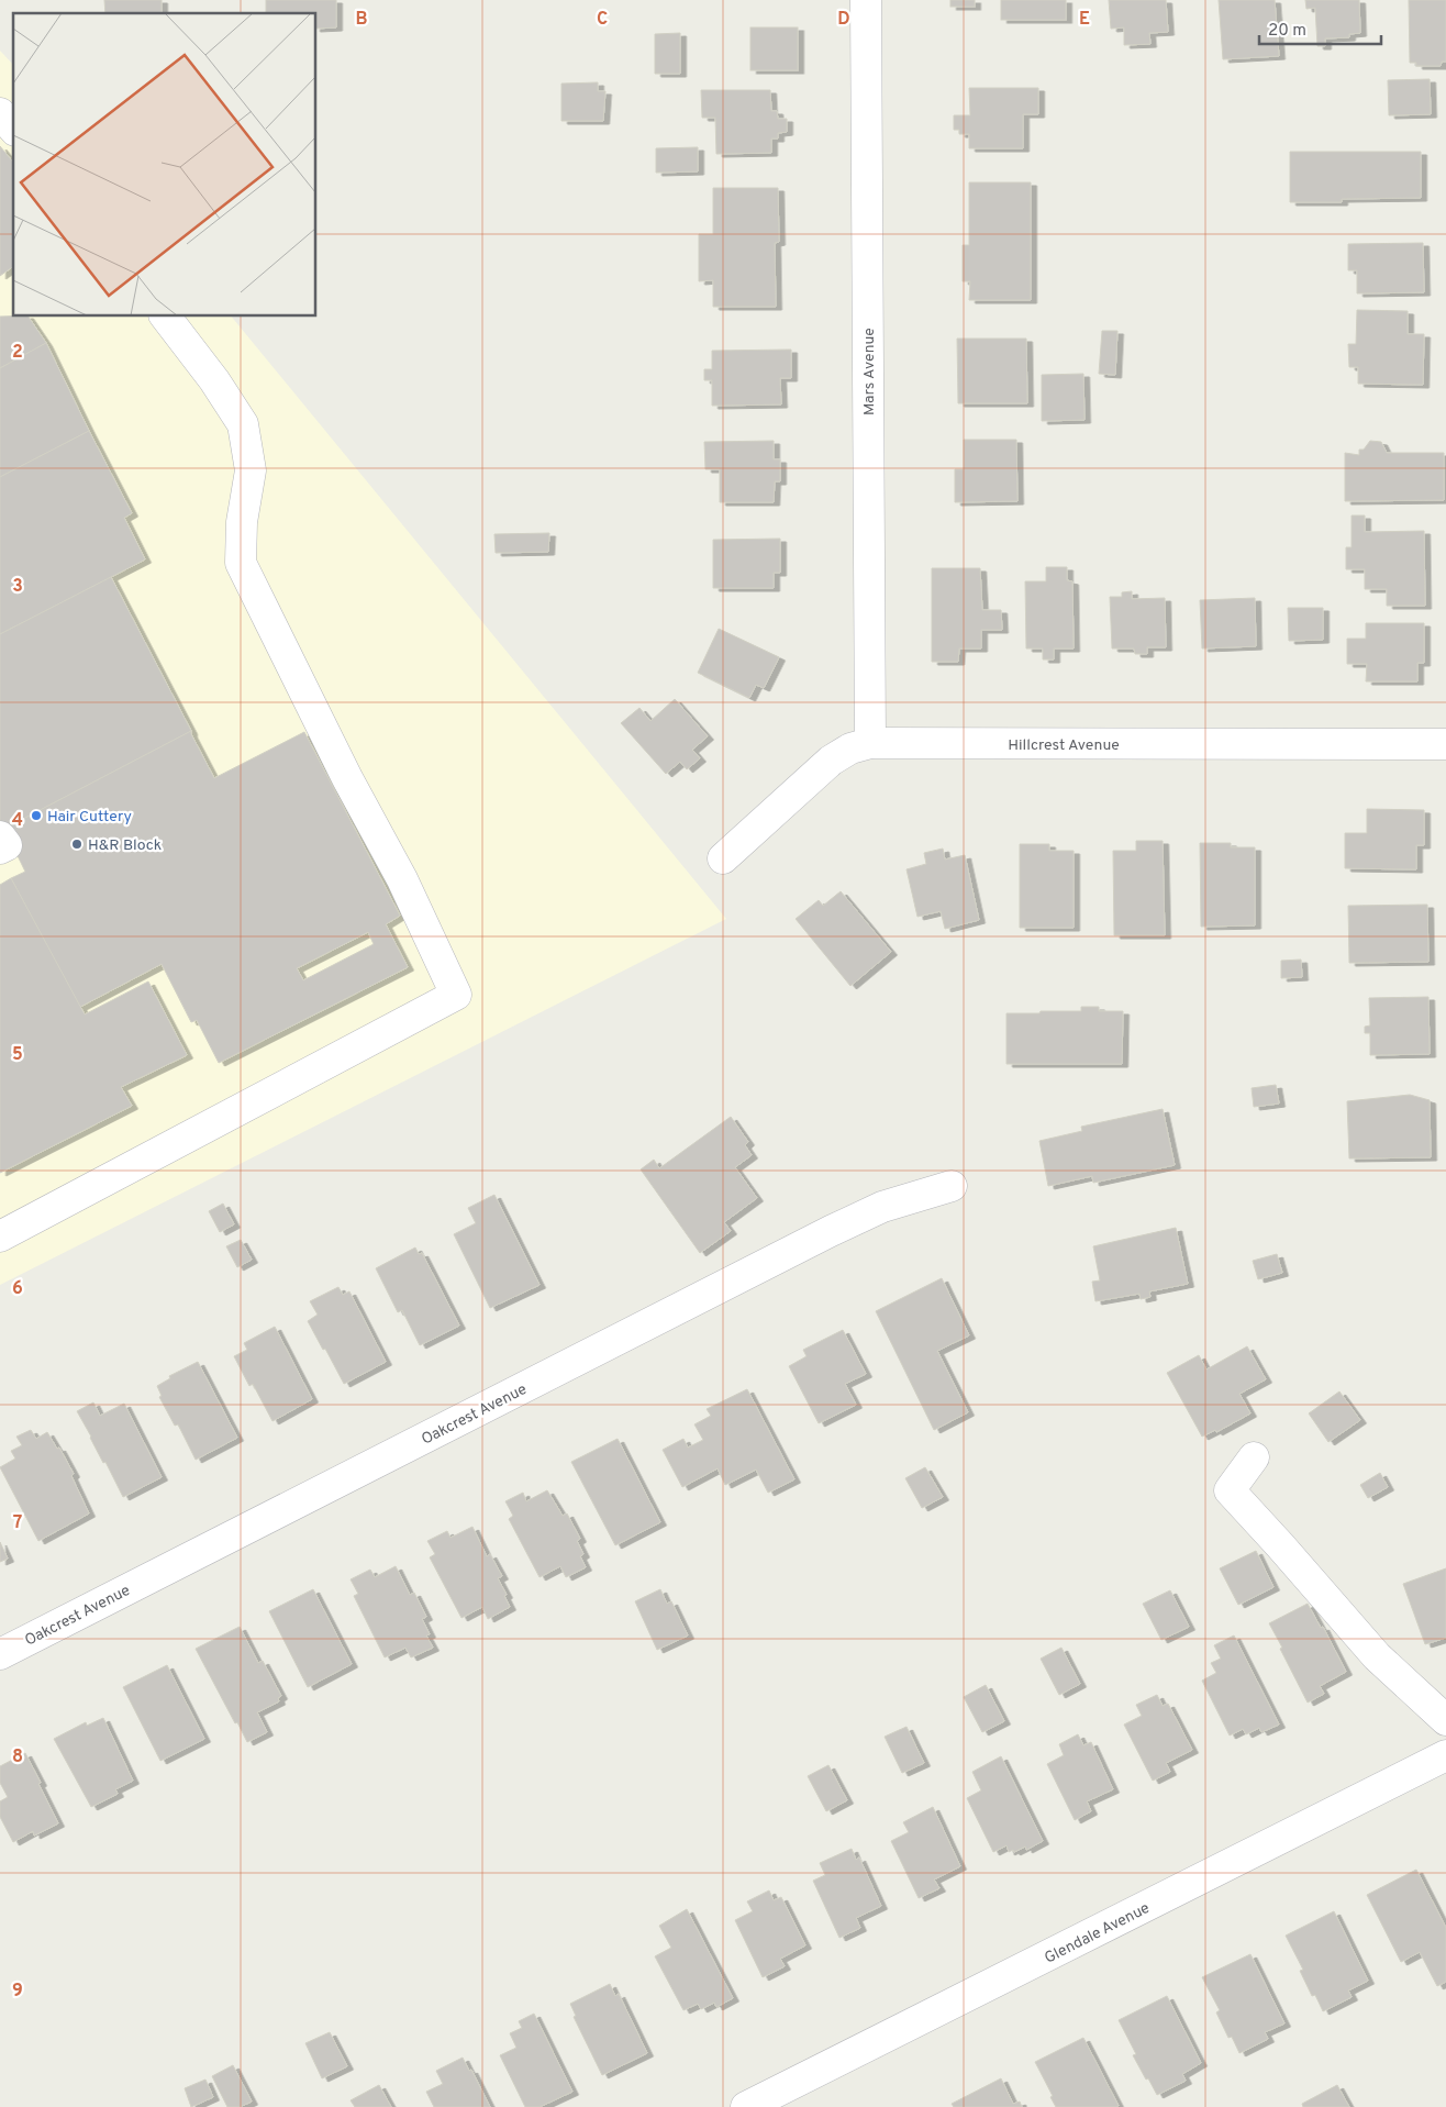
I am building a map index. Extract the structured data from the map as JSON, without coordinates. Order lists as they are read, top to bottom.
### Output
{
  "streets": {
    "street": [
      "Mars Avenue",
      "Hillcrest Avenue",
      "Oakcrest Avenue",
      "Glendale Avenue"
    ]
  },
  "crossings": [
    ["Mars Avenue", "Hillcrest Avenue"]
  ],
  "places": ["Hair Cuttery", "H&R Block"],
  "scale_bar": "20 m",
  "grid": {
    "columns": [
      "B",
      "C",
      "D",
      "E"
    ],
    "rows": [
      "2",
      "3",
      "4",
      "5",
      "6",
      "7",
      "8",
      "9"
    ]
  }
}
